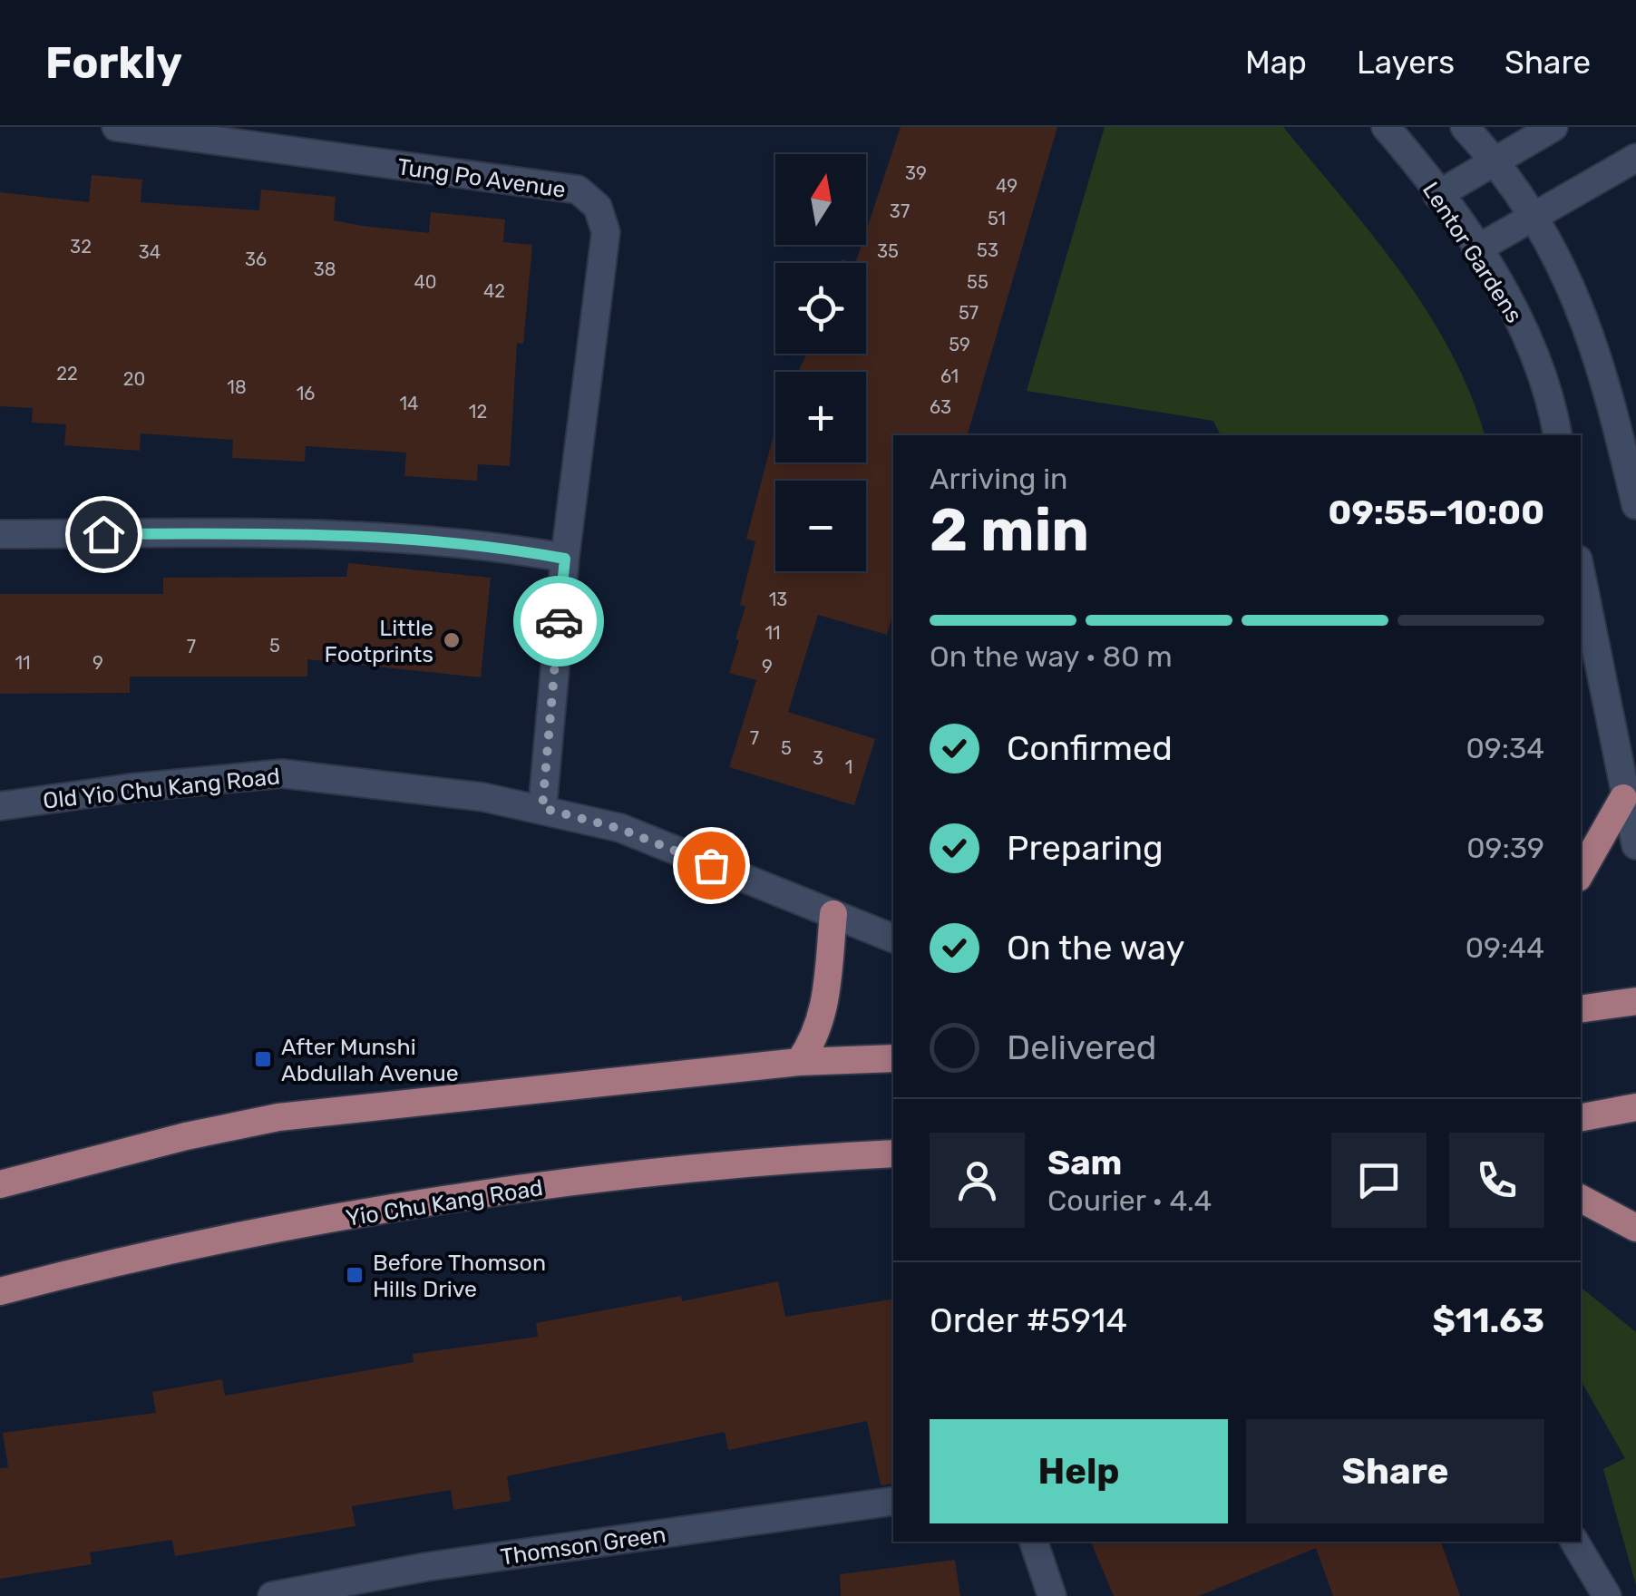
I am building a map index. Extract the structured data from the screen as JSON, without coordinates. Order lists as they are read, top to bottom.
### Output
{
  "streets": {
    "main road": ["Yio Chu Kang Road"],
    "street": [
      "Tung Po Avenue",
      "Lentor Gardens",
      "Old Yio Chu Kang Road",
      "Thomson Green"
    ]
  },
  "crossings": [
    ["Tung Po Avenue", "Old Yio Chu Kang Road"]
  ],
  "places": {
    "other": ["Little Footprints"],
    "transit": ["After Munshi Abdullah Avenue", "Before Thomson Hills Drive"]
  },
  "house_numbers": [
    "39",
    "49",
    "37",
    "51",
    "32",
    "53",
    "35",
    "34",
    "36",
    "38",
    "40",
    "55",
    "42",
    "57",
    "59",
    "22",
    "61",
    "20",
    "18",
    "16",
    "14",
    "63",
    "12",
    "13",
    "11",
    "5",
    "7",
    "11",
    "9",
    "9",
    "7",
    "5",
    "3",
    "1"
  ],
  "north": "top",
  "page": {
    "header": "Forkly",
    "nav": ["Map", "Layers", "Share"],
    "map_buttons": ["+", "−"],
    "heading": ["2 min", "Arriving in", "09:55–10:00"],
    "panel": [
      "Sam",
      "Courier · 4.4",
      "Order #5914",
      "$11.63"
    ],
    "bar": "On the way · 80 m",
    "list": [
      ["Confirmed", "09:34"],
      ["Preparing", "09:39"],
      ["On the way", "09:44"],
      "Delivered"
    ],
    "buttons": ["Help", "Share"]
  }
}
